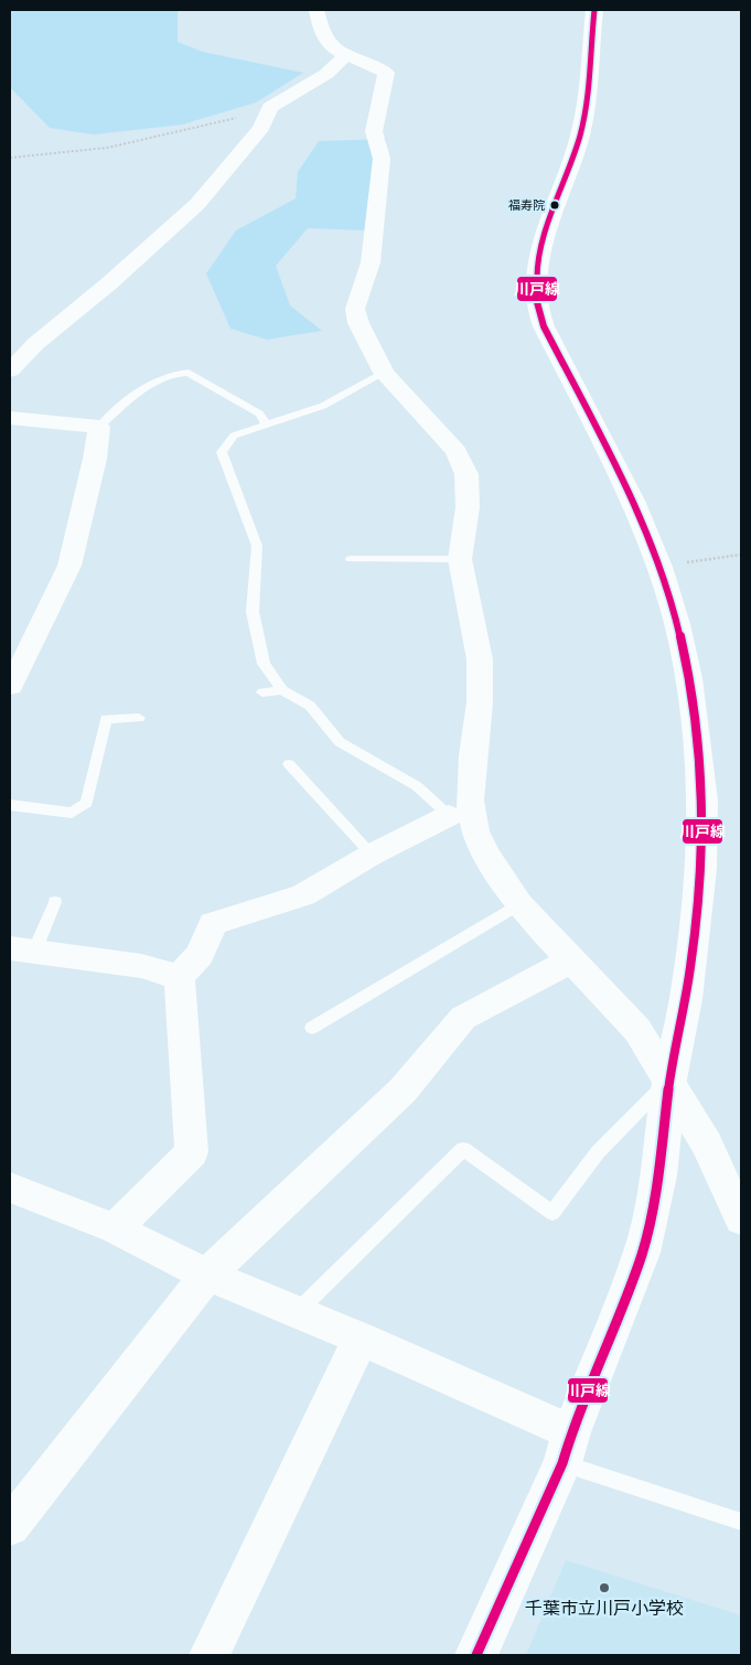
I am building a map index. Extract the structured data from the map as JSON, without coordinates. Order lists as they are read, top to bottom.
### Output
{
  "places": ["福寿院", "千葉市立川戸小学校"],
  "lines": ["transit line 川戸線"]
}
